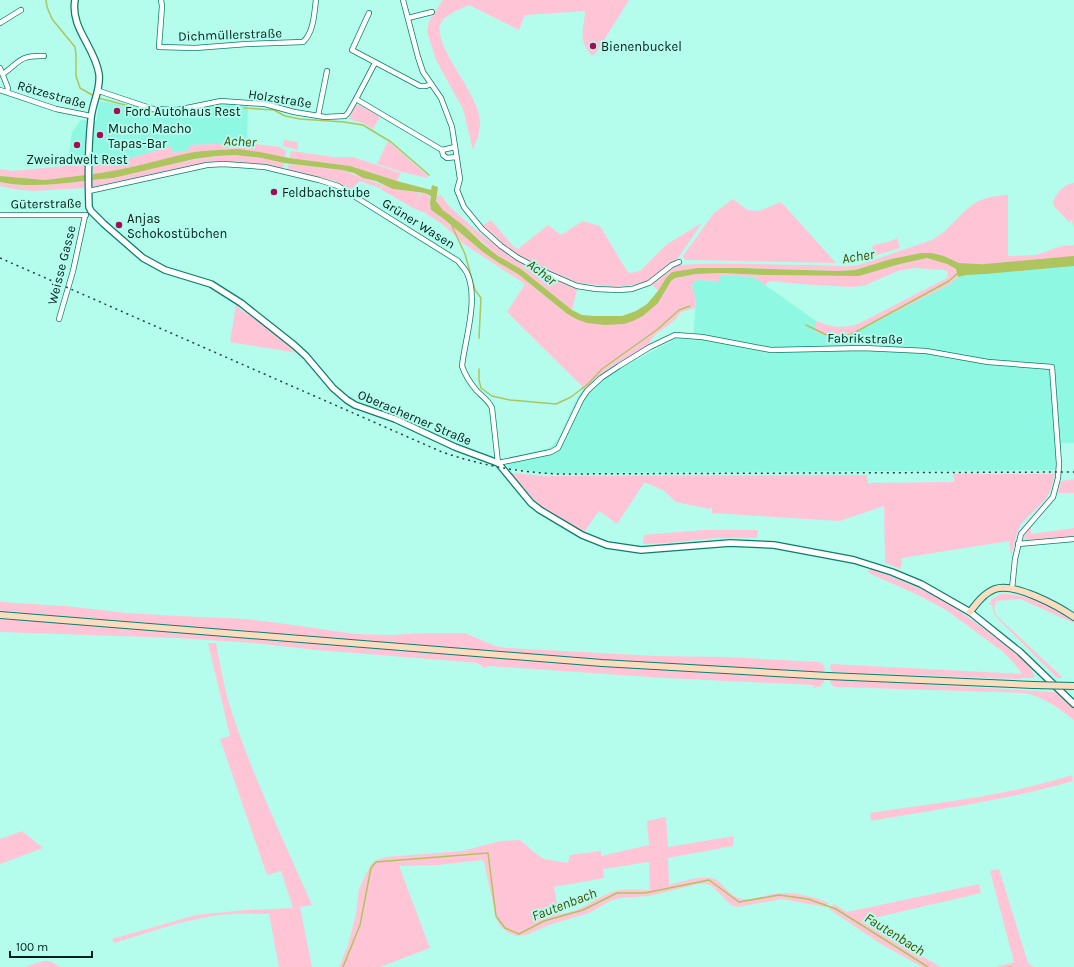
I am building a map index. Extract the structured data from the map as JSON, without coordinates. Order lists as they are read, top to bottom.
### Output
{
  "streets": {
    "street": [
      "Dichmüllerstraße",
      "Rötzestraße",
      "Holzstraße",
      "Güterstraße",
      "Grüner Wasen",
      "Weisse Gasse",
      "Fabrikstraße",
      "Oberacherner Straße"
    ]
  },
  "crossings": [
    ["Güterstraße", "Weisse Gasse"],
    ["Güterstraße", "Oberacherner Straße"],
    ["Grüner Wasen", "Fabrikstraße"],
    ["Grüner Wasen", "Oberacherner Straße"],
    ["Fabrikstraße", "Oberacherner Straße"]
  ],
  "water": ["Acher", "Fautenbach"],
  "places": [
    "Bienenbuckel",
    "Ford Autohaus Rest",
    "Mucho Macho Tapas-Bar",
    "Zweiradwelt Rest",
    "Feldbachstube",
    "Anjas Schokostübchen"
  ],
  "scale_bar": "100 m"
}
